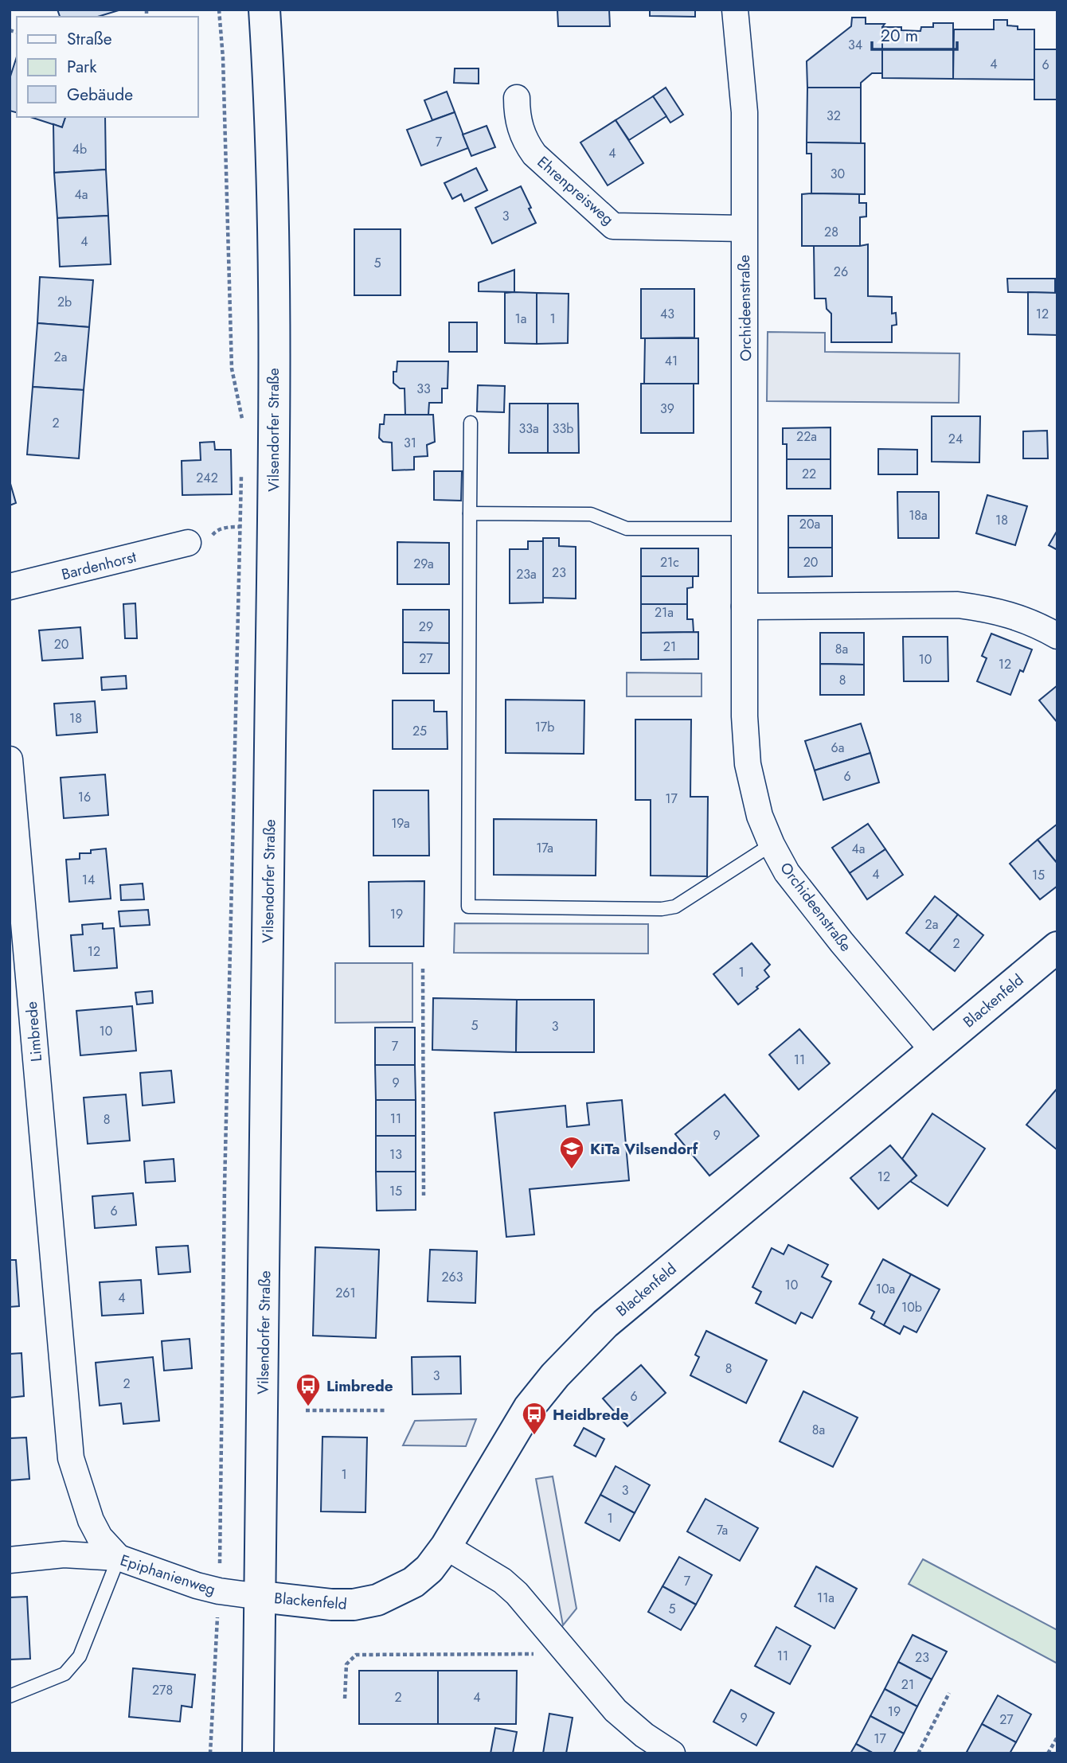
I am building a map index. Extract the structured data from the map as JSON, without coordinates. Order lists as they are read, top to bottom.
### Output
{
  "streets": {
    "main road": ["Vilsendorfer Straße", "Blackenfeld"],
    "street": [
      "Ehrenpreisweg",
      "Orchideenstraße",
      "Bardenhorst",
      "Limbrede",
      "Epiphanienweg"
    ]
  },
  "crossings": [
    ["Ehrenpreisweg", "Orchideenstraße"],
    ["Orchideenstraße", "Blackenfeld"],
    ["Vilsendorfer Straße", "Blackenfeld"],
    ["Vilsendorfer Straße", "Epiphanienweg"],
    ["Blackenfeld", "Epiphanienweg"],
    ["Limbrede", "Epiphanienweg"]
  ],
  "places": {
    "school or university": ["KiTa Vilsendorf"],
    "bus stop": ["Limbrede", "Heidbrede"]
  },
  "house_numbers": [
    "34",
    "4",
    "6",
    "32",
    "7",
    "4b",
    "4",
    "30",
    "4a",
    "3",
    "28",
    "4",
    "5",
    "26",
    "2b",
    "43",
    "12",
    "1a",
    "1",
    "2a",
    "41",
    "33",
    "39",
    "2",
    "33a",
    "33b",
    "22a",
    "24",
    "31",
    "22",
    "242",
    "18a",
    "18",
    "20a",
    "21c",
    "20",
    "29a",
    "23",
    "23a",
    "21a",
    "29",
    "20",
    "21",
    "8a",
    "27",
    "10",
    "12",
    "8",
    "18",
    "17b",
    "25",
    "6a",
    "6",
    "16",
    "17",
    "19a",
    "17a",
    "4a",
    "4",
    "15",
    "14",
    "19",
    "2a",
    "2",
    "12",
    "1",
    "5",
    "3",
    "10",
    "7",
    "11",
    "9",
    "11",
    "8",
    "9",
    "13",
    "12",
    "15",
    "6",
    "263",
    "10",
    "10a",
    "261",
    "4",
    "10b",
    "8",
    "3",
    "2",
    "6",
    "8a",
    "1",
    "3",
    "1",
    "7a",
    "7",
    "11a",
    "5",
    "11",
    "23",
    "21",
    "278",
    "2",
    "4",
    "19",
    "9",
    "27",
    "17"
  ],
  "legend": ["Straße", "Park", "Gebäude"],
  "scale_bar": "20 m"
}
